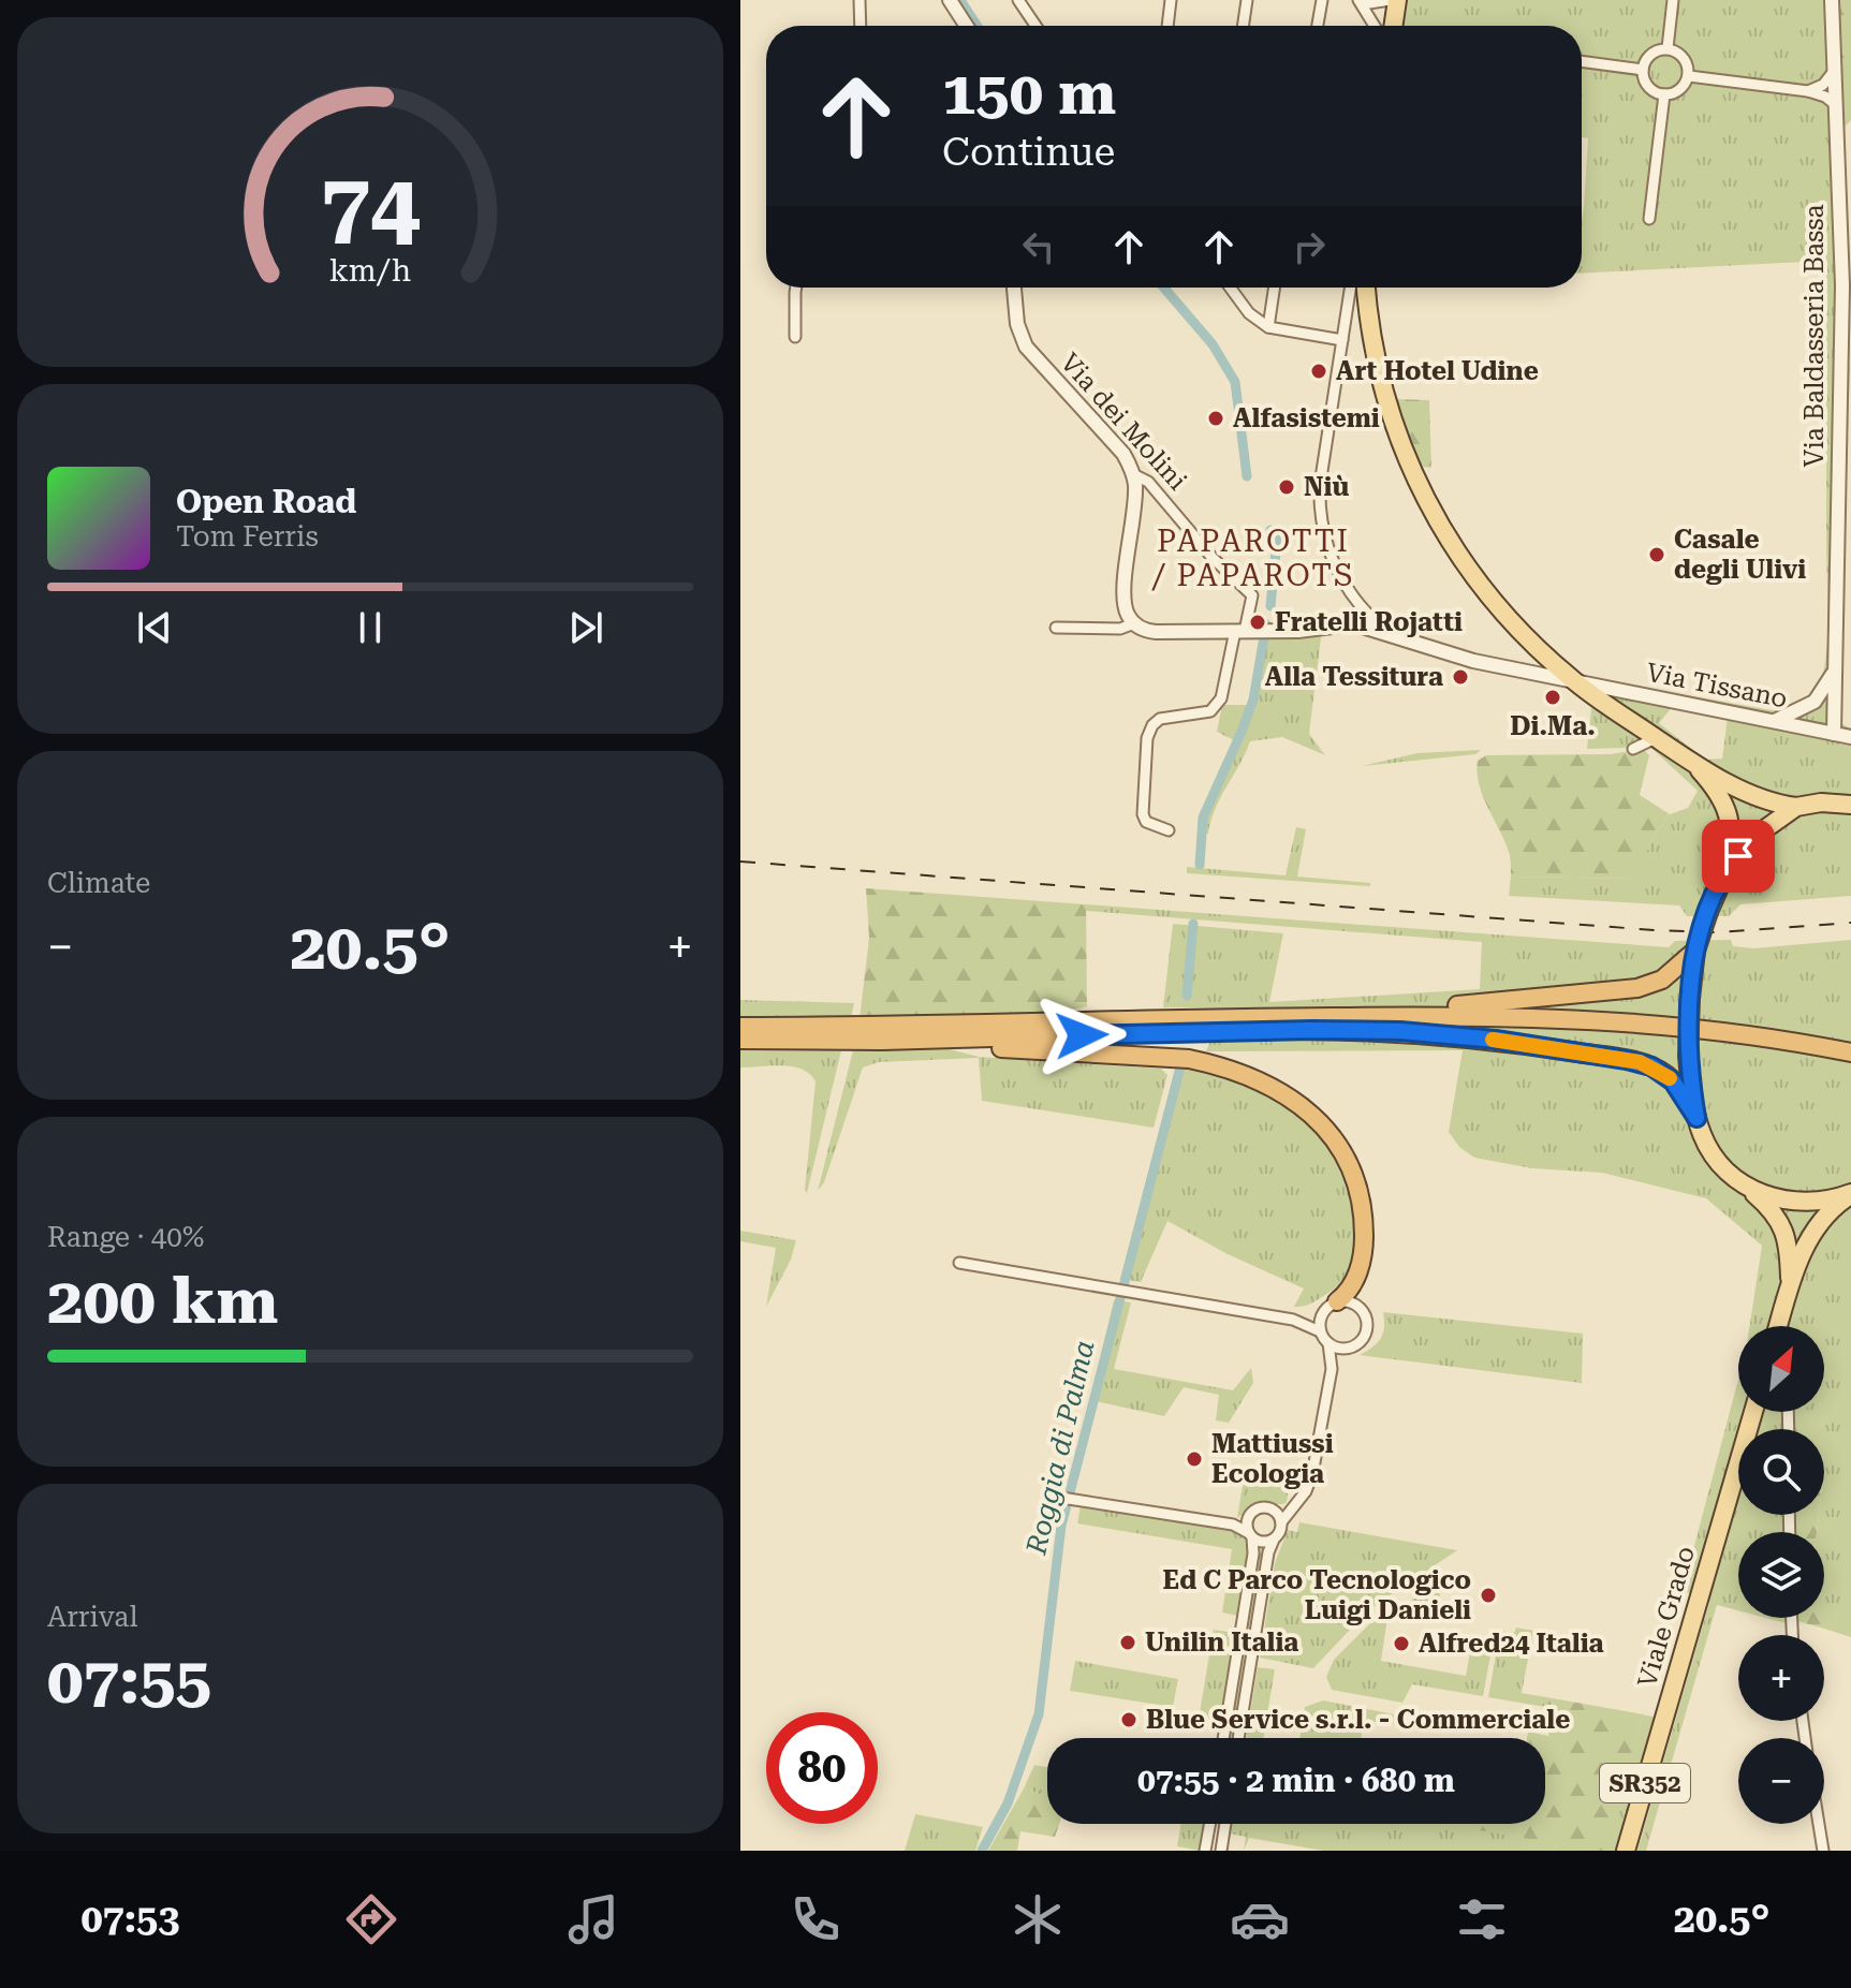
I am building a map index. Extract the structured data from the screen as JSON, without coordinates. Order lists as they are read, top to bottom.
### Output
{
  "streets": {
    "main road": ["Viale Grado", "SR352"],
    "street": ["Via Baldasseria Bassa", "Via dei Molini", "Via Tissano"]
  },
  "crossings": [
    ["Via Baldasseria Bassa", "Via Tissano"]
  ],
  "districts": ["PAPAROTTI / PAPAROTS"],
  "water": ["Roggia di Palma"],
  "places": [
    "Art Hotel Udine",
    "Alfasistemi",
    "Niù",
    "Casale degli Ulivi",
    "Fratelli Rojatti",
    "Alla Tessitura",
    "Di.Ma.",
    "Mattiussi Ecologia",
    "Ed C Parco Tecnologico Luigi Danieli",
    "Unilin Italia",
    "Alfred24 Italia",
    "Blue Service s.r.l. - Commerciale"
  ],
  "north": "top right",
  "page": {
    "turn": ["150 m", "Continue"],
    "song": ["Open Road", "Tom Ferris"],
    "tile": [
      "Climate",
      ["Range · 40%", "200 km"],
      ["Arrival", "07:55"]
    ],
    "heat": ["−", "20.5°", "+"],
    "map_buttons": ["+", "−"],
    "limit": "80",
    "trip": "07:55 · 2 min · 680 m",
    "tabs": ["07:53", "20.5°"],
    "gauge": ["74", "km/h"]
  }
}
